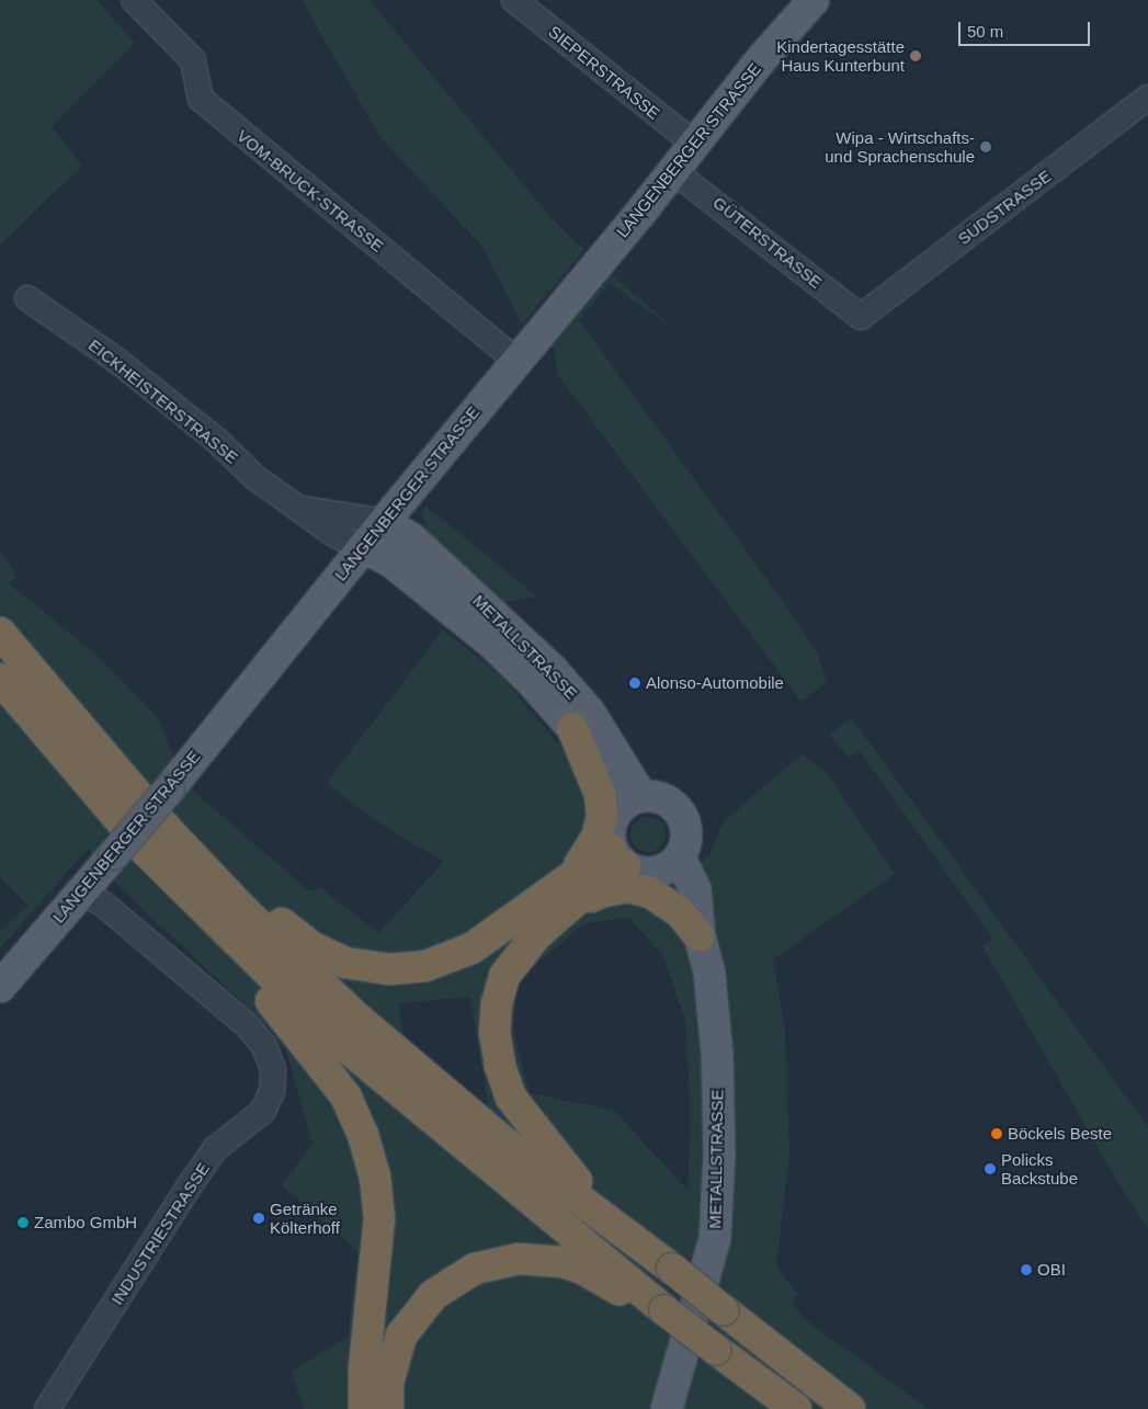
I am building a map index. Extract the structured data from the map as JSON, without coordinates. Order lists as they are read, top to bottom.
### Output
{
  "streets": {
    "main road": ["LANGENBERGER STRASSE", "METALLSTRASSE"],
    "street": [
      "SIEPERSTRASSE",
      "VOM-BRUCK-STRASSE",
      "SÜDSTRASSE",
      "GÜTERSTRASSE",
      "EICKHEISTERSTRASSE",
      "INDUSTRIESTRASSE"
    ]
  },
  "crossings": [
    ["SIEPERSTRASSE", "LANGENBERGER STRASSE"],
    ["LANGENBERGER STRASSE", "VOM-BRUCK-STRASSE"],
    ["LANGENBERGER STRASSE", "GÜTERSTRASSE"],
    ["LANGENBERGER STRASSE", "EICKHEISTERSTRASSE"],
    ["LANGENBERGER STRASSE", "METALLSTRASSE"],
    ["LANGENBERGER STRASSE", "INDUSTRIESTRASSE"],
    ["SÜDSTRASSE", "GÜTERSTRASSE"],
    ["EICKHEISTERSTRASSE", "METALLSTRASSE"]
  ],
  "places": [
    "Kindertagesstätte Haus Kunterbunt",
    "Wipa - Wirtschafts- und Sprachenschule",
    "Alonso-Automobile",
    "Böckels Beste",
    "Policks Backstube",
    "Getränke Költerhoff",
    "Zambo GmbH",
    "OBI"
  ],
  "scale_bar": "50 m"
}
